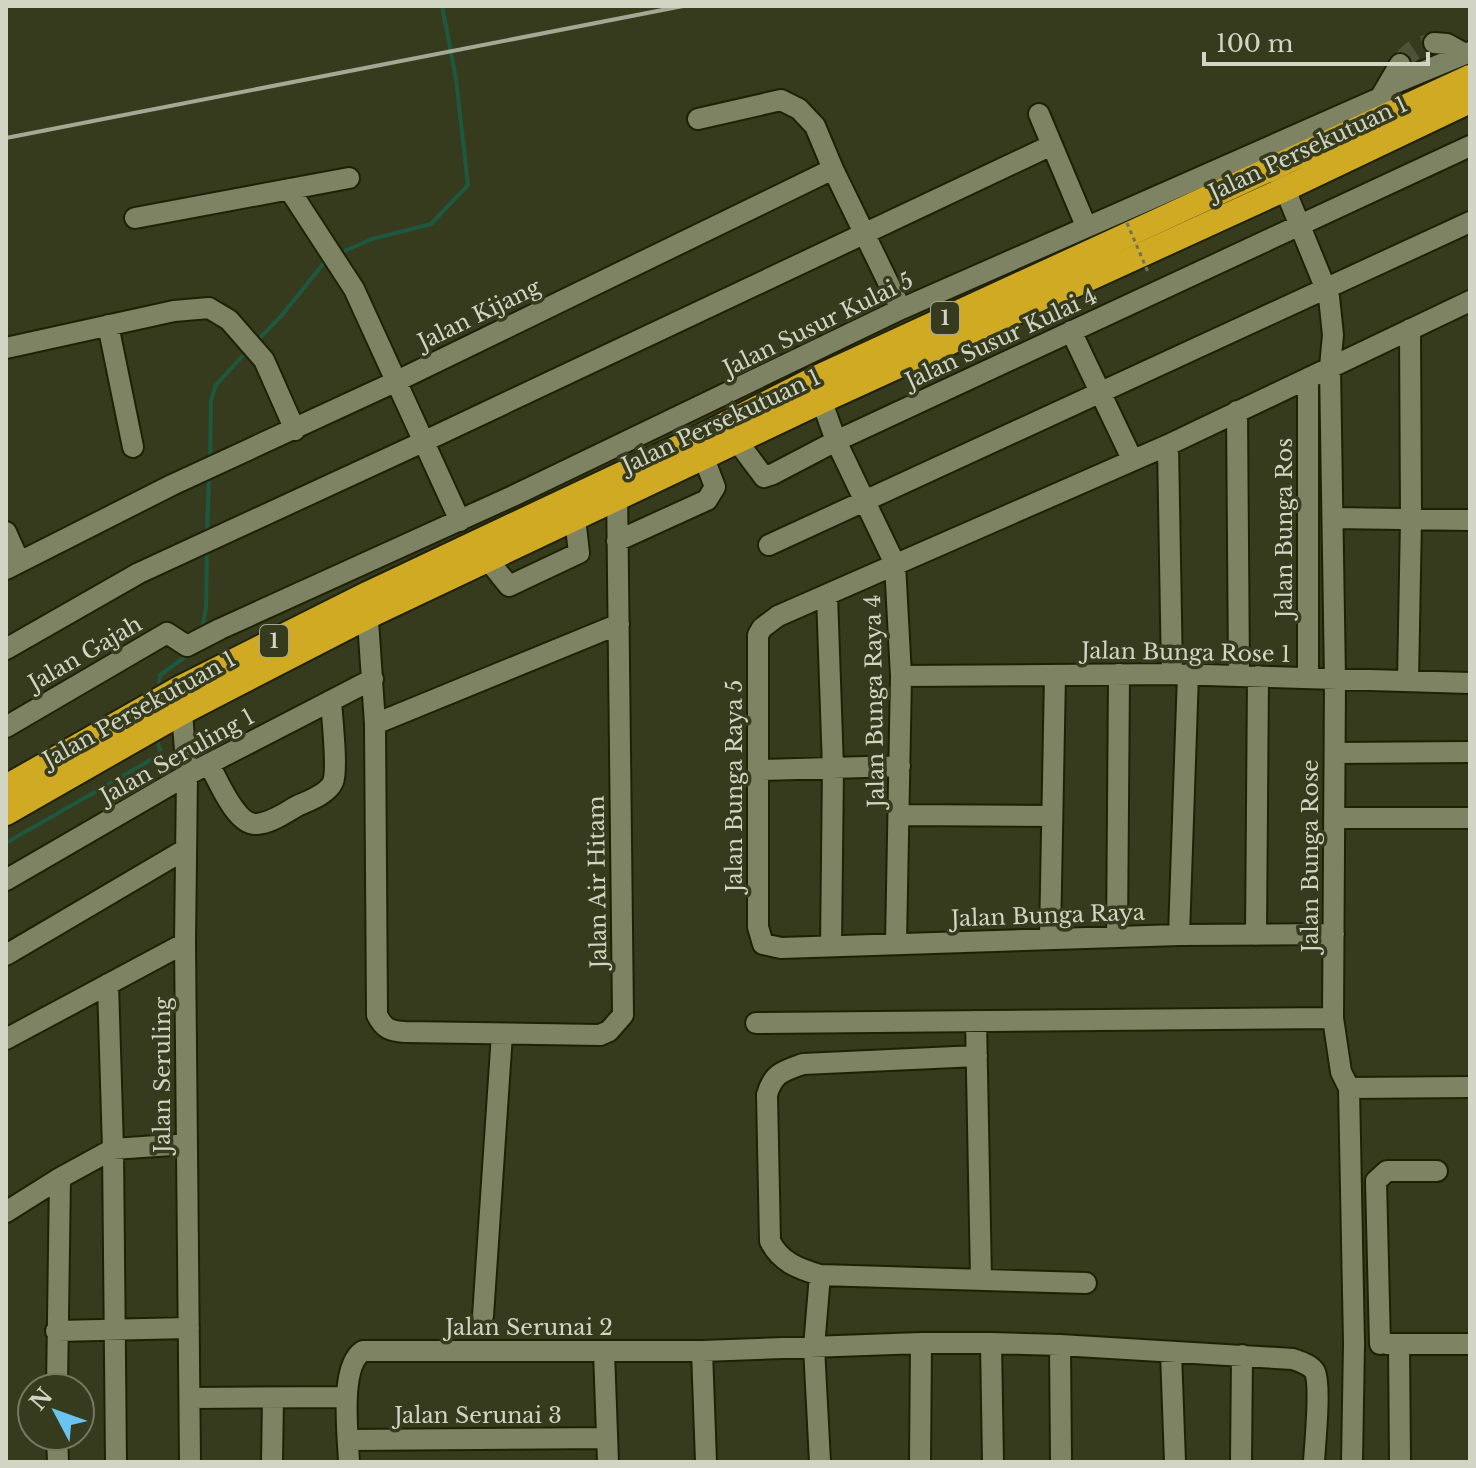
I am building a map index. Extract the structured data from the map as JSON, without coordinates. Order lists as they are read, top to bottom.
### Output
{
  "streets": {
    "highway": ["Jalan Persekutuan 1", "1"],
    "street": [
      "Jalan Kijang",
      "Jalan Susur Kulai 5",
      "Jalan Susur Kulai 4",
      "Jalan Bunga Ros",
      "Jalan Bunga Rose 1",
      "Jalan Gajah",
      "Jalan Bunga Raya 4",
      "Jalan Seruling 1",
      "Jalan Bunga Raya 5",
      "Jalan Bunga Rose",
      "Jalan Air Hitam",
      "Jalan Bunga Raya",
      "Jalan Seruling",
      "Jalan Serunai 2",
      "Jalan Serunai 3"
    ]
  },
  "crossings": [
    ["Jalan Persekutuan 1", "Jalan Susur Kulai 5"],
    ["Jalan Persekutuan 1", "Jalan Susur Kulai 4"],
    ["Jalan Persekutuan 1", "Jalan Bunga Raya 4"],
    ["Jalan Persekutuan 1", "Jalan Bunga Rose"],
    ["Jalan Persekutuan 1", "Jalan Air Hitam"],
    ["Jalan Persekutuan 1", "Jalan Seruling"],
    ["Jalan Susur Kulai 5", "Jalan Gajah"],
    ["Jalan Susur Kulai 4", "Jalan Bunga Raya 4"],
    ["Jalan Susur Kulai 4", "Jalan Bunga Rose"],
    ["Jalan Bunga Ros", "Jalan Bunga Rose 1"],
    ["Jalan Bunga Rose 1", "Jalan Bunga Raya 4"],
    ["Jalan Bunga Rose 1", "Jalan Bunga Rose"],
    ["Jalan Bunga Raya 4", "Jalan Bunga Raya"],
    ["Jalan Seruling 1", "Jalan Seruling"],
    ["Jalan Bunga Raya 5", "Jalan Bunga Raya"],
    ["Jalan Bunga Rose", "Jalan Bunga Raya"]
  ],
  "scale_bar": "100 m",
  "north": "top left"
}
